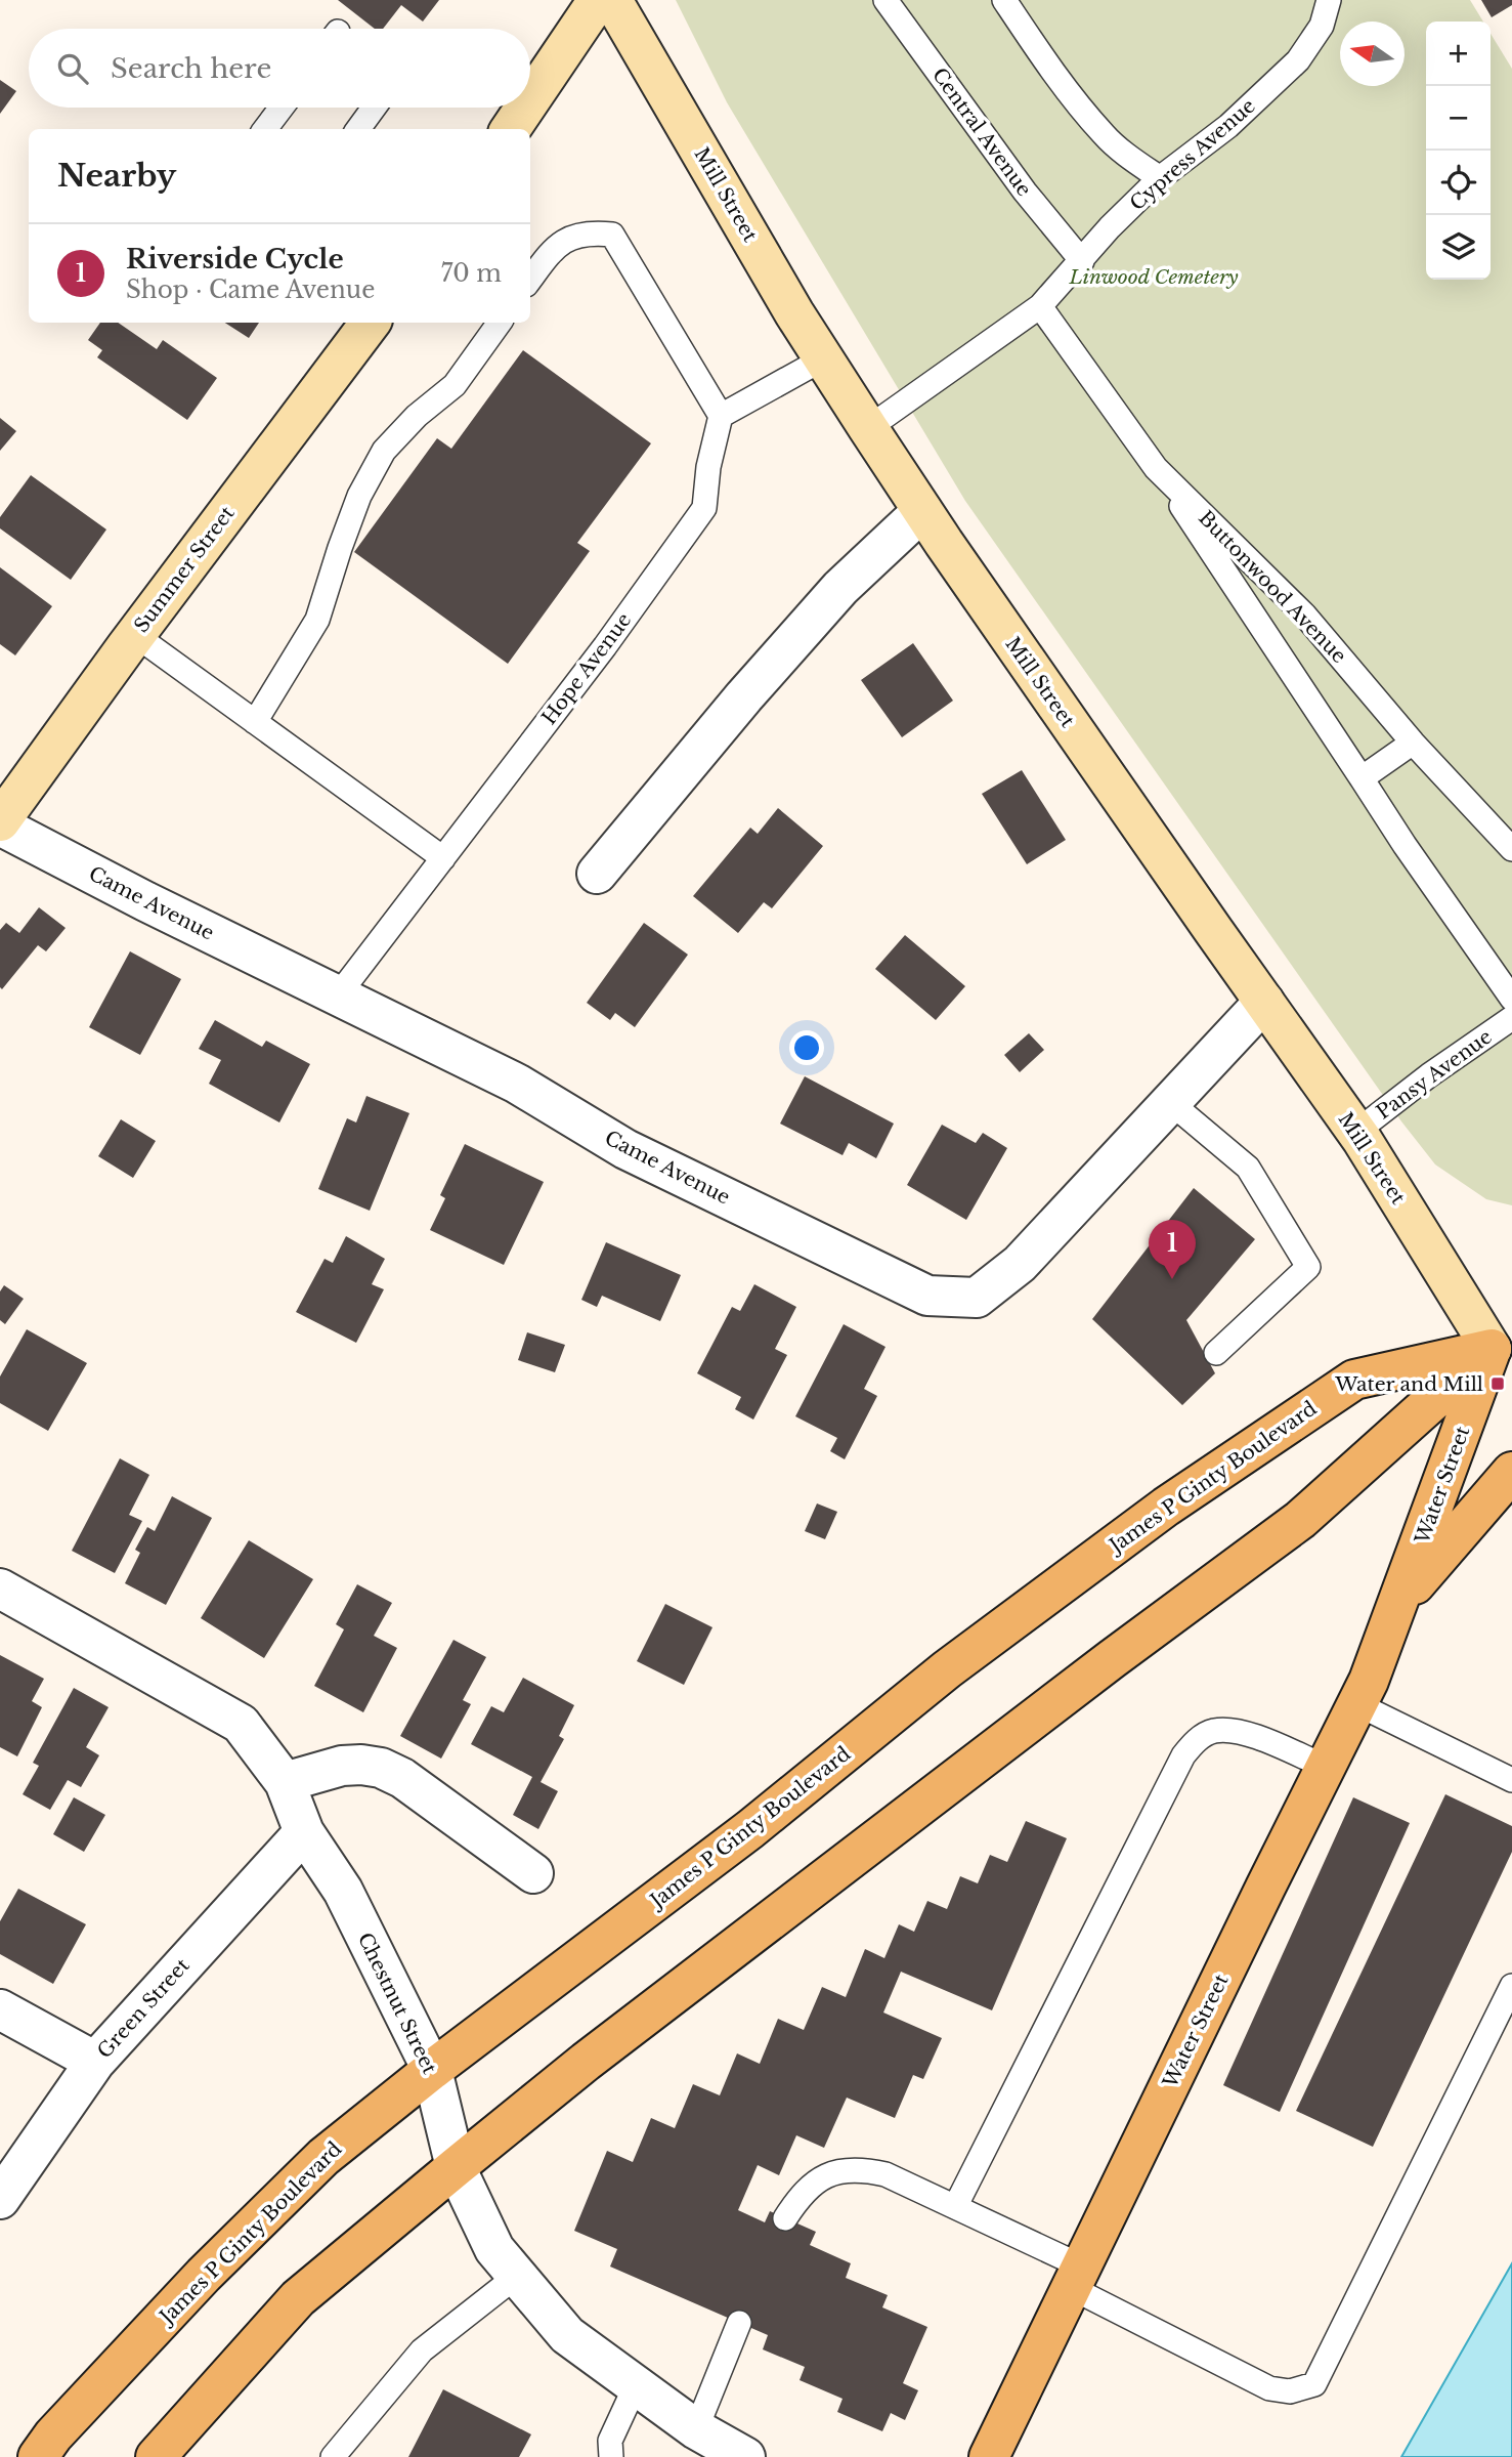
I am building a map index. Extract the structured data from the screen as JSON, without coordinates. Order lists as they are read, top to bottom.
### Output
{
  "streets": {
    "main road": [
      "Mill Street",
      "Summer Street",
      "James P Ginty Boulevard",
      "Water Street"
    ],
    "street": ["Came Avenue", "Chestnut Street", "Green Street"],
    "lane": [
      "Central Avenue",
      "Cypress Avenue",
      "Buttonwood Avenue",
      "Hope Avenue",
      "Pansy Avenue"
    ]
  },
  "crossings": [
    ["Central Avenue", "Cypress Avenue"],
    ["Cypress Avenue", "Mill Street"],
    ["Cypress Avenue", "Buttonwood Avenue"],
    ["Mill Street", "Came Avenue"],
    ["Mill Street", "Pansy Avenue"],
    ["Mill Street", "James P Ginty Boulevard"],
    ["Mill Street", "Water Street"],
    ["Summer Street", "Came Avenue"],
    ["Hope Avenue", "Came Avenue"],
    ["James P Ginty Boulevard", "Water Street"],
    ["James P Ginty Boulevard", "Chestnut Street"],
    ["Chestnut Street", "Green Street"]
  ],
  "parks": ["Linwood Cemetery"],
  "places": {
    "transit": ["Water and Mill"]
  },
  "north": "left",
  "page": {
    "map_buttons": ["+", "−"],
    "search": "Search here",
    "heading": "Nearby",
    "list": [
      {
        "mark": "1",
        "name": "Riverside Cycle",
        "note": "Shop · Came Avenue",
        "value": "70 m"
      }
    ],
    "pins": "1"
  }
}
